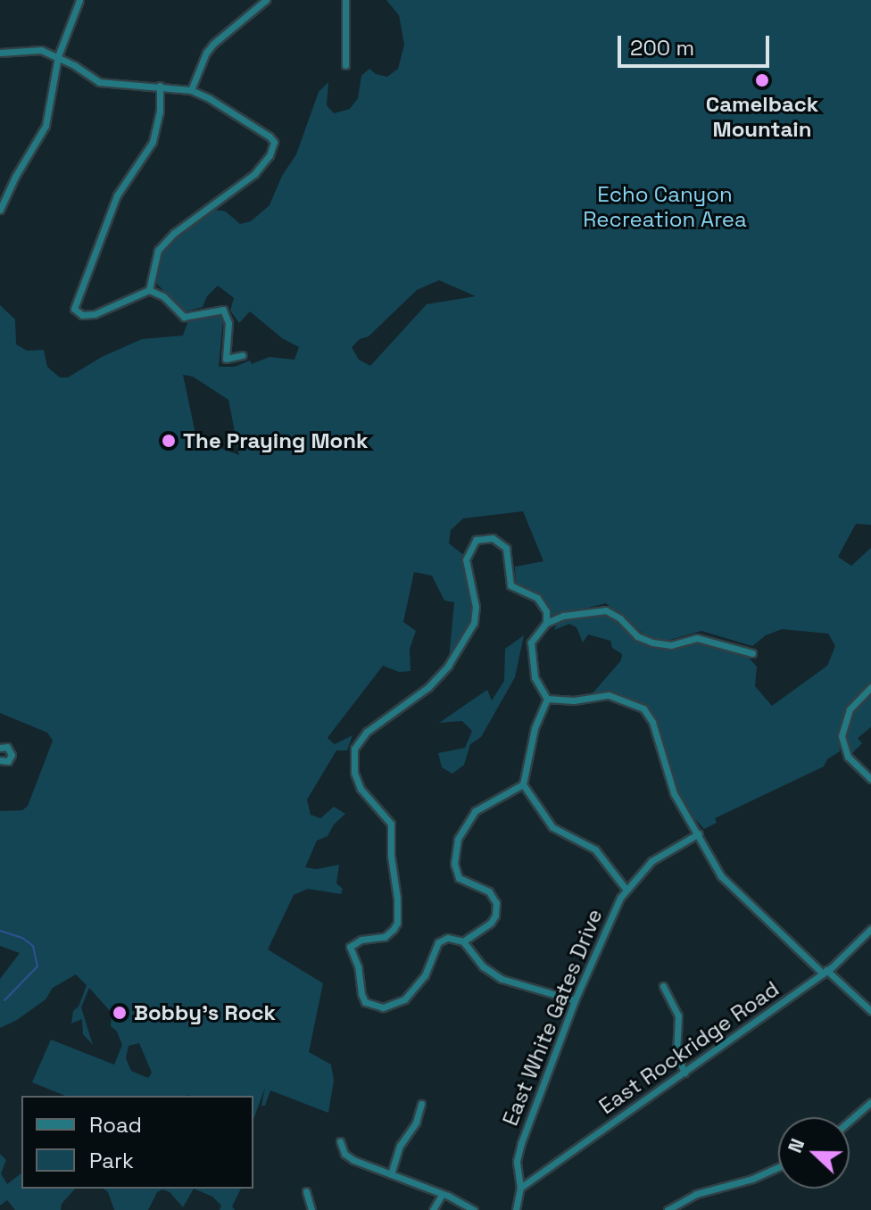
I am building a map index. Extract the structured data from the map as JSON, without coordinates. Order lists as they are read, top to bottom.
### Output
{
  "streets": {
    "street": ["East White Gates Drive", "East Rockridge Road"]
  },
  "crossings": [
    ["East White Gates Drive", "East Rockridge Road"]
  ],
  "parks": ["Echo Canyon Recreation Area"],
  "places": ["Camelback Mountain", "The Praying Monk", "Bobby's Rock"],
  "legend": ["Road", "Park"],
  "scale_bar": "200 m",
  "north": "left"
}
